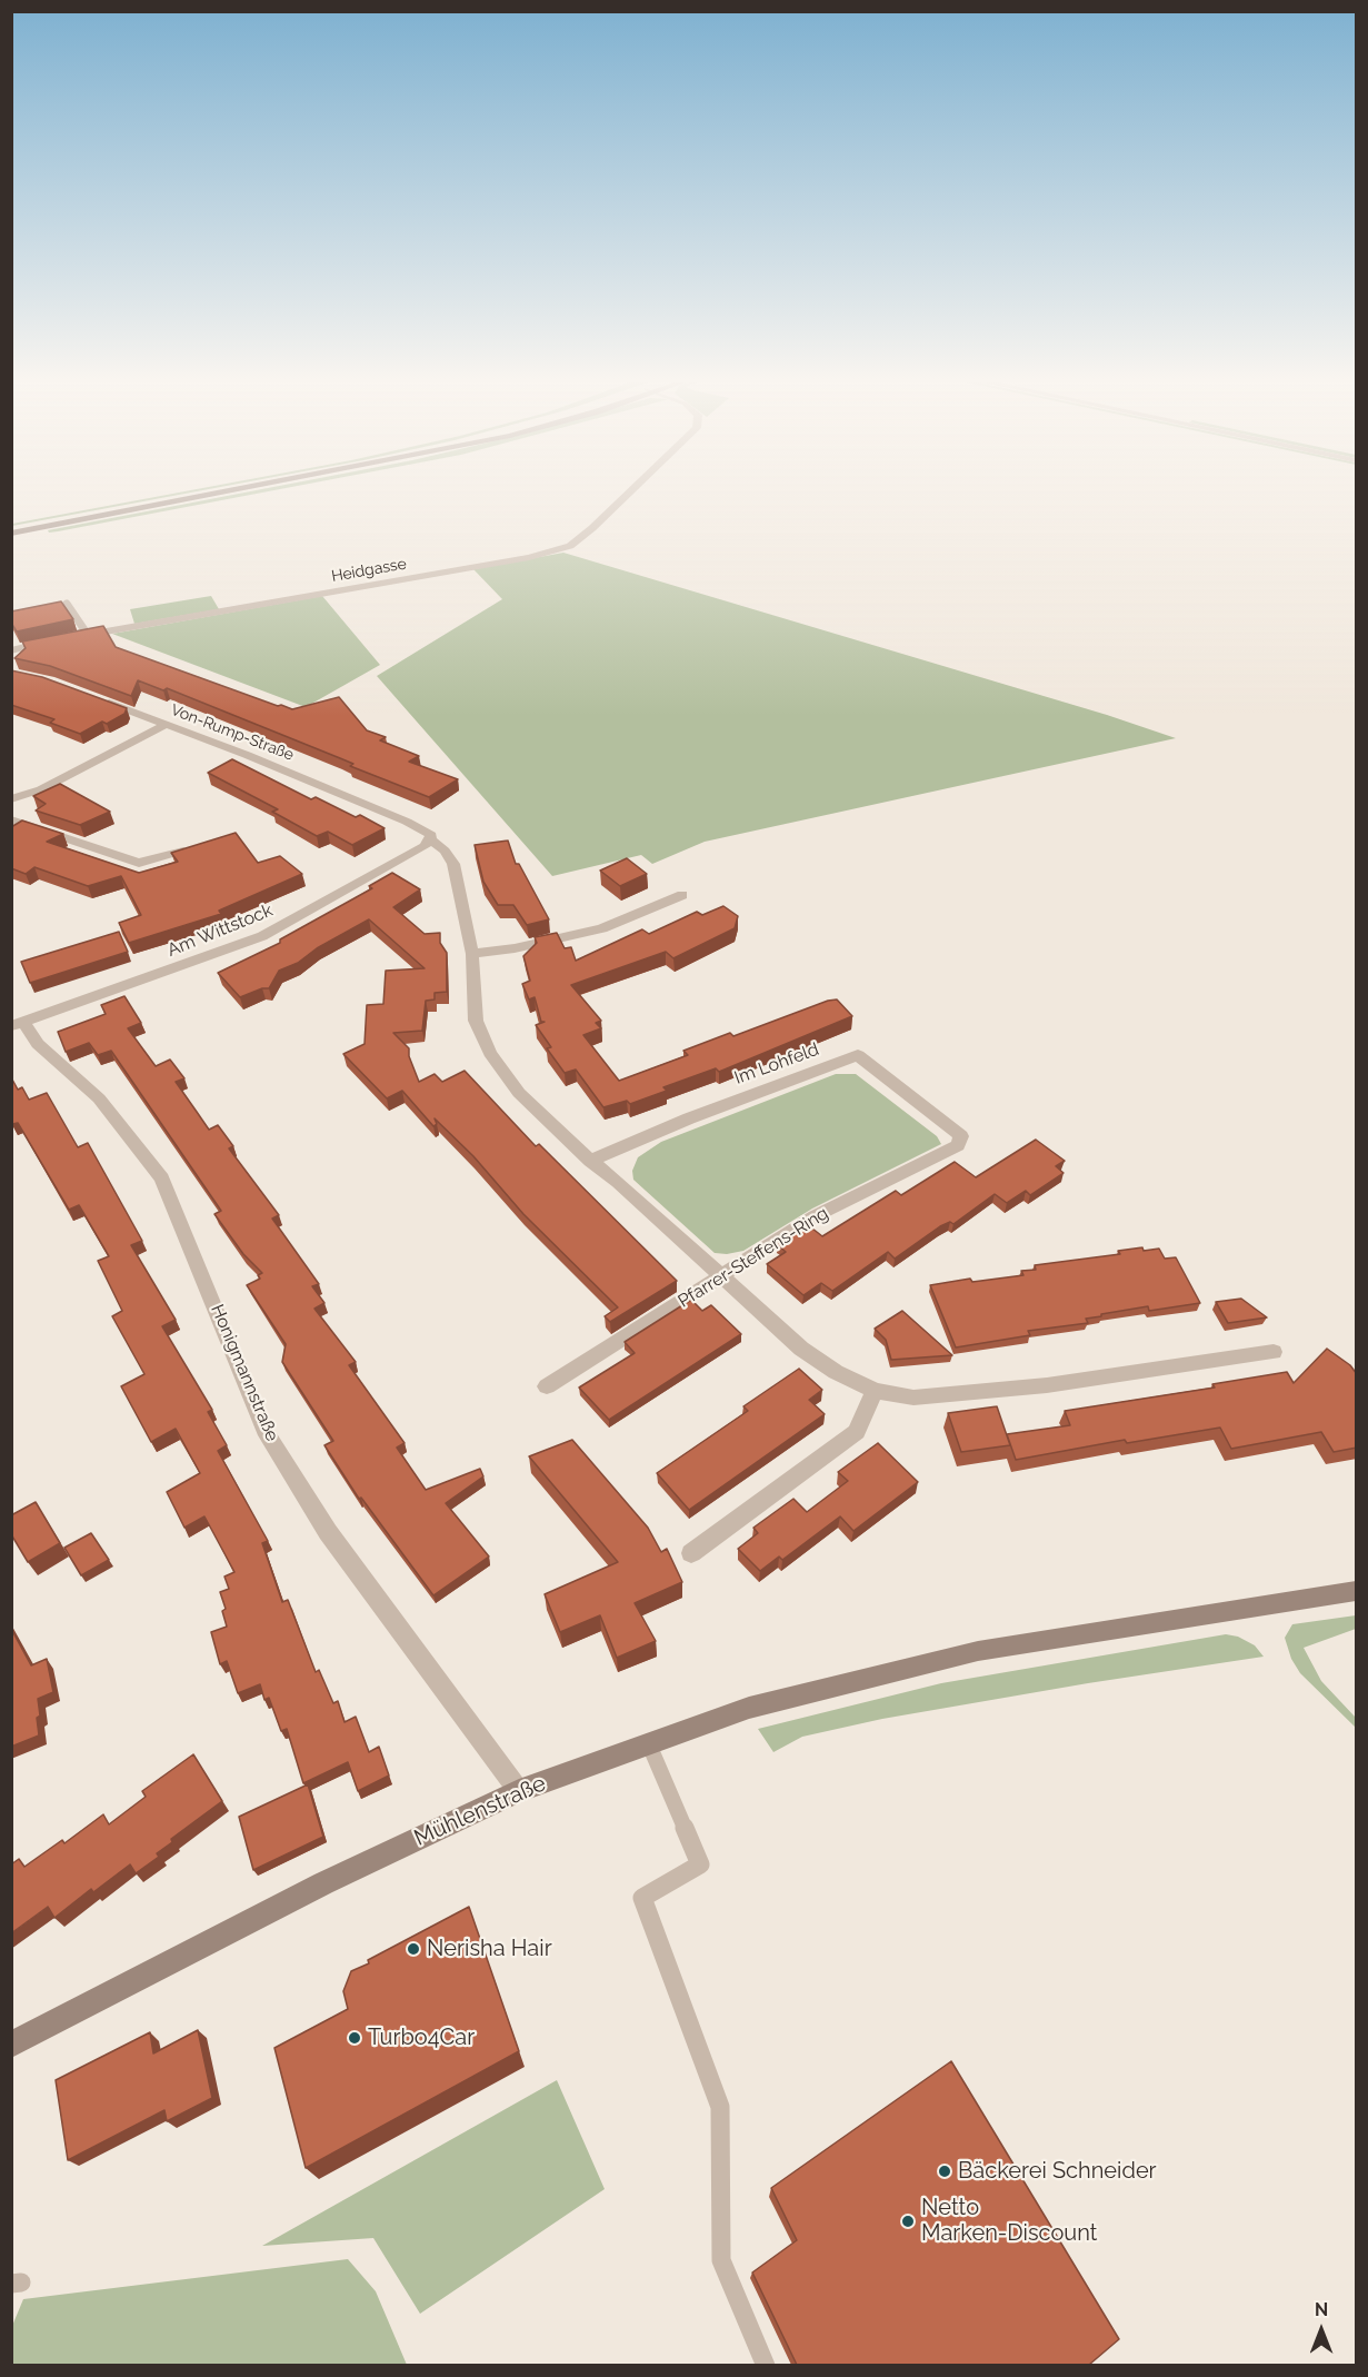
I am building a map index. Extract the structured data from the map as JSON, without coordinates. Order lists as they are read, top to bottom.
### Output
{
  "streets": {
    "street": [
      "Heidgasse",
      "Von-Rump-Straße",
      "Am Wittstock",
      "Im Lohfeld",
      "Pfarrer-Steffens-Ring",
      "Honigmannstraße",
      "Mühlenstraße"
    ]
  },
  "crossings": [
    ["Von-Rump-Straße", "Am Wittstock"],
    ["Am Wittstock", "Honigmannstraße"],
    ["Im Lohfeld", "Pfarrer-Steffens-Ring"],
    ["Honigmannstraße", "Mühlenstraße"]
  ],
  "places": [
    "Nerisha Hair",
    "Turbo4Car",
    "Bäckerei Schneider",
    "Netto Marken-Discount"
  ],
  "north": "top"
}
